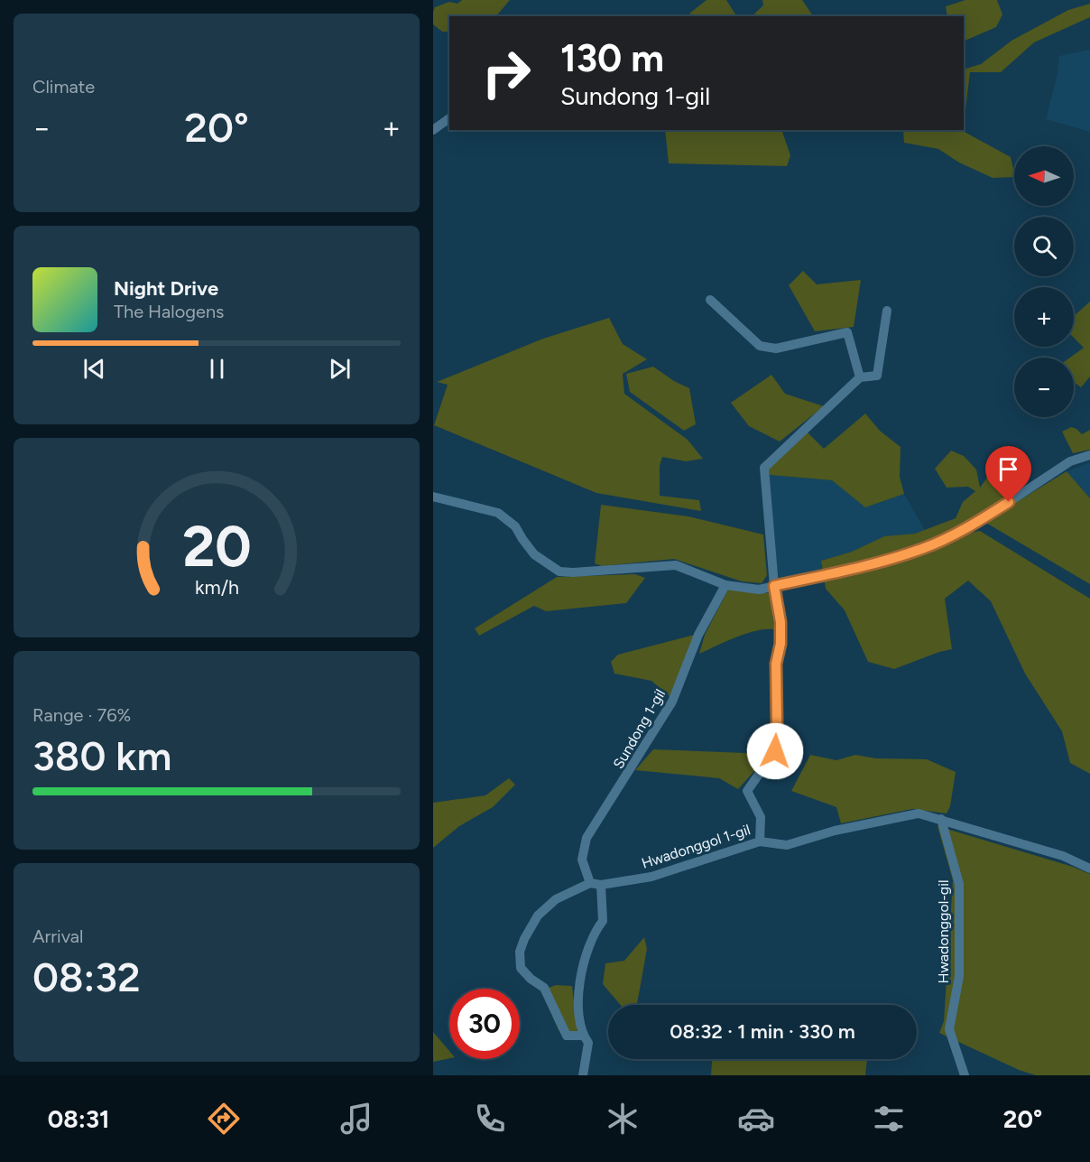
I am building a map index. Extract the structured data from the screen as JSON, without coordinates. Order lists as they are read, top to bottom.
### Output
{
  "streets": {
    "street": ["Sundong 1-gil", "Hwadonggol 1-gil", "Hwadonggol-gil"]
  },
  "crossings": [
    ["Sundong 1-gil", "Hwadonggol 1-gil"]
  ],
  "north": "left",
  "page": {
    "tile": [
      "Climate",
      ["Range · 76%", "380 km"],
      ["Arrival", "08:32"]
    ],
    "turn": ["130 m", "Sundong 1-gil"],
    "heat": ["−", "20°", "+"],
    "map_buttons": ["+", "−"],
    "song": ["Night Drive", "The Halogens"],
    "limit": "30",
    "trip": "08:32 · 1 min · 330 m",
    "tabs": ["08:31", "20°"],
    "gauge": ["20", "km/h"]
  }
}
